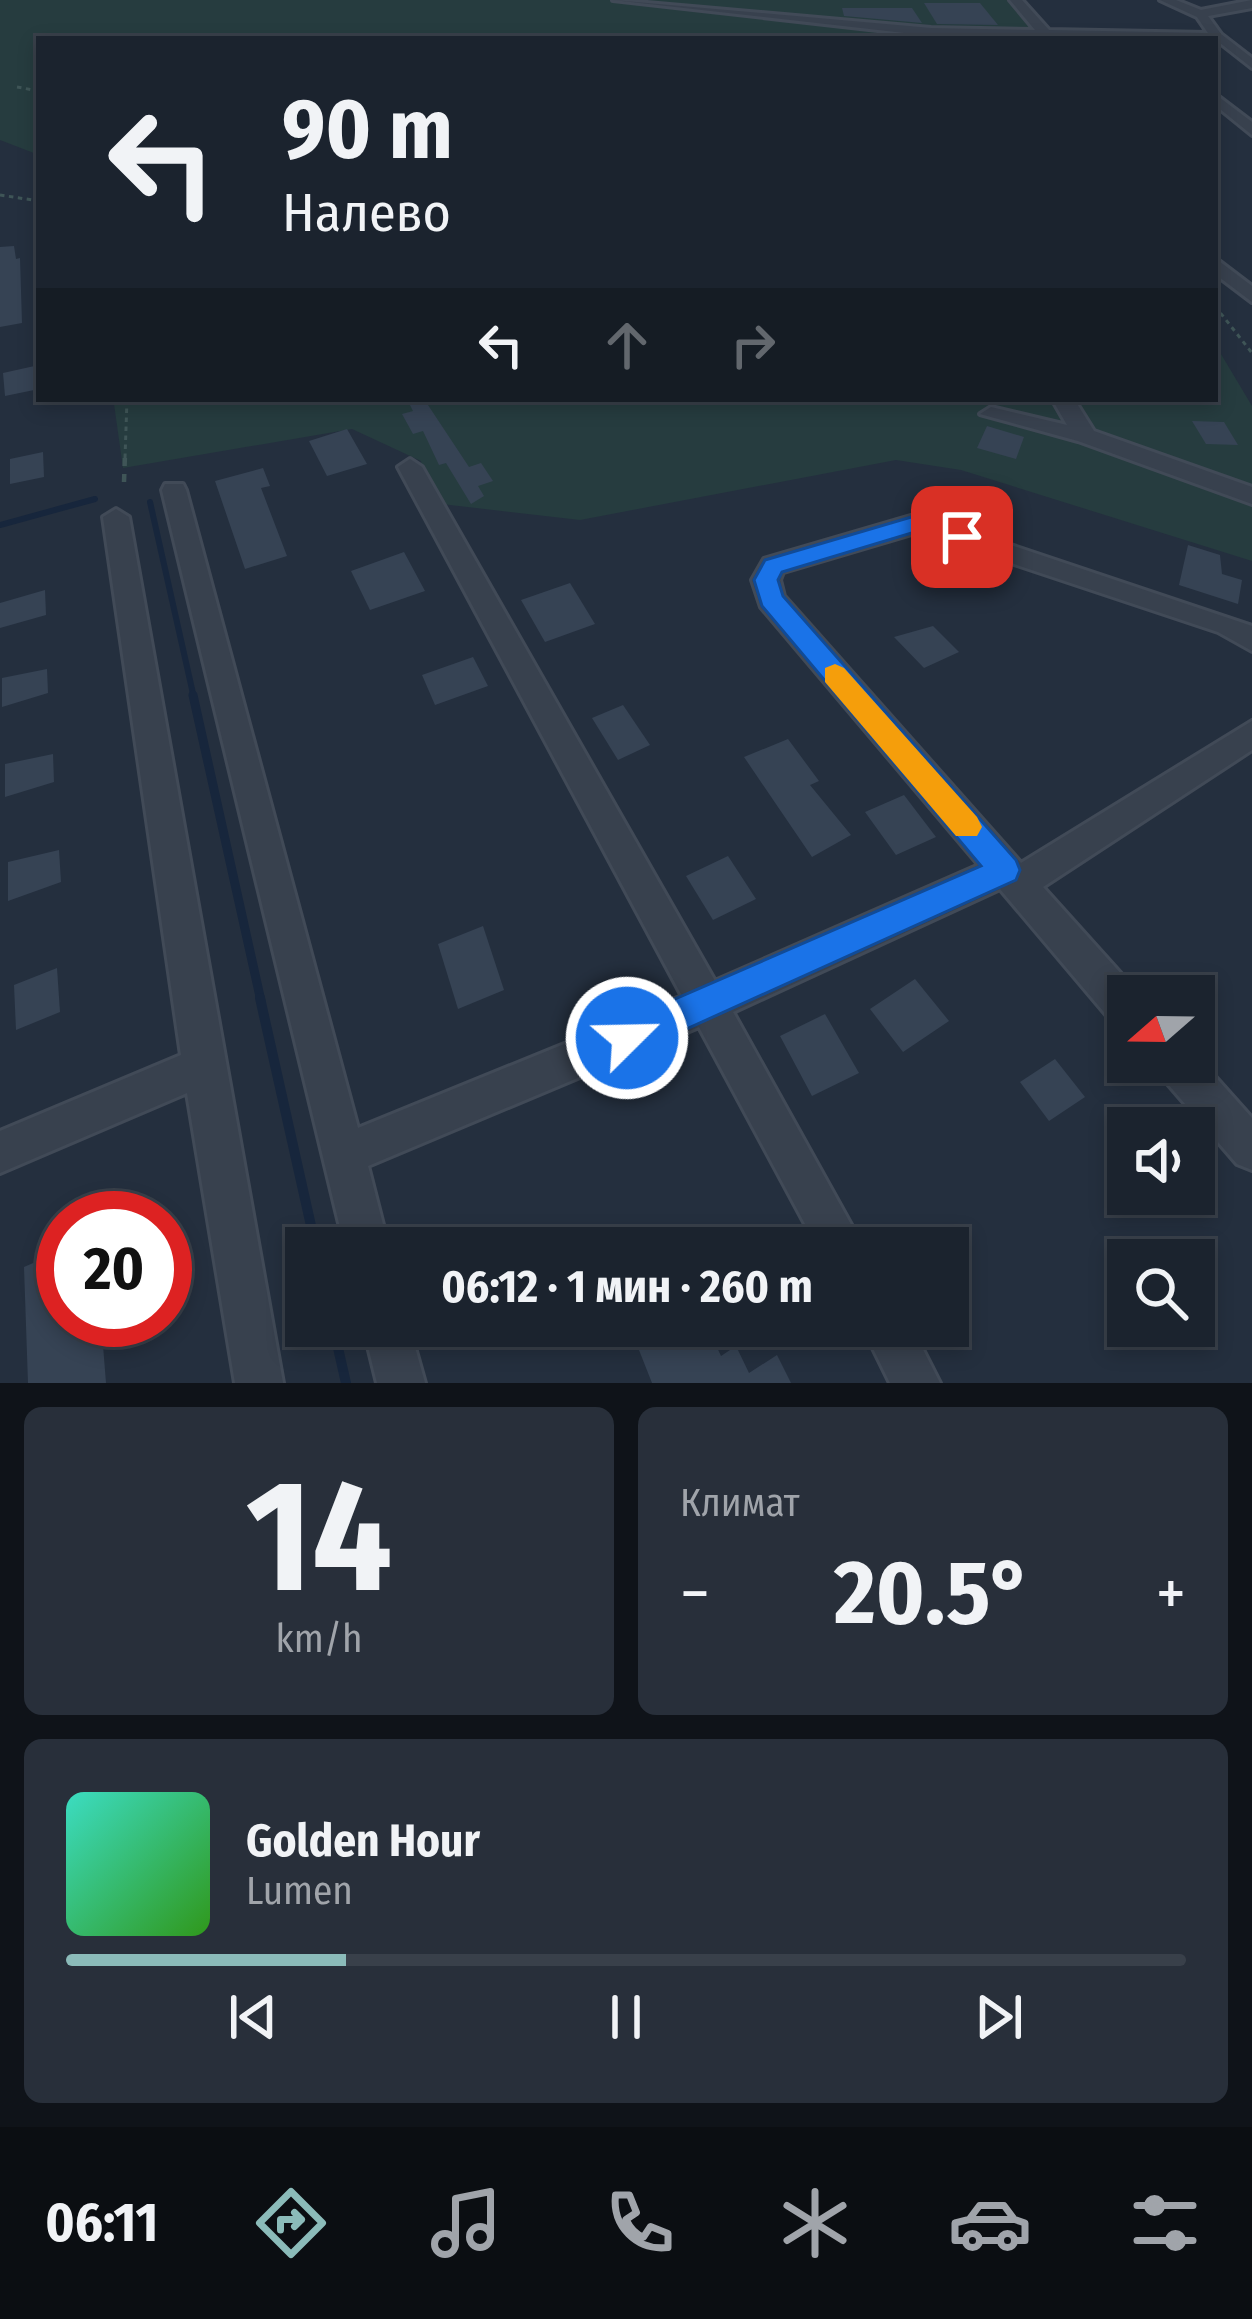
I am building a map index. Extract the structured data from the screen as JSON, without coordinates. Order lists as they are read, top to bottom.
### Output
{
  "north": "left",
  "page": {
    "turn": ["90 m", "Налево"],
    "limit": "20",
    "trip": "06:12 · 1 мин · 260 m",
    "tile": [
      ["14", "km/h"],
      "Климат"
    ],
    "heat": ["−", "20.5°", "+"],
    "song": ["Golden Hour", "Lumen"],
    "tabs": "06:11"
  }
}
